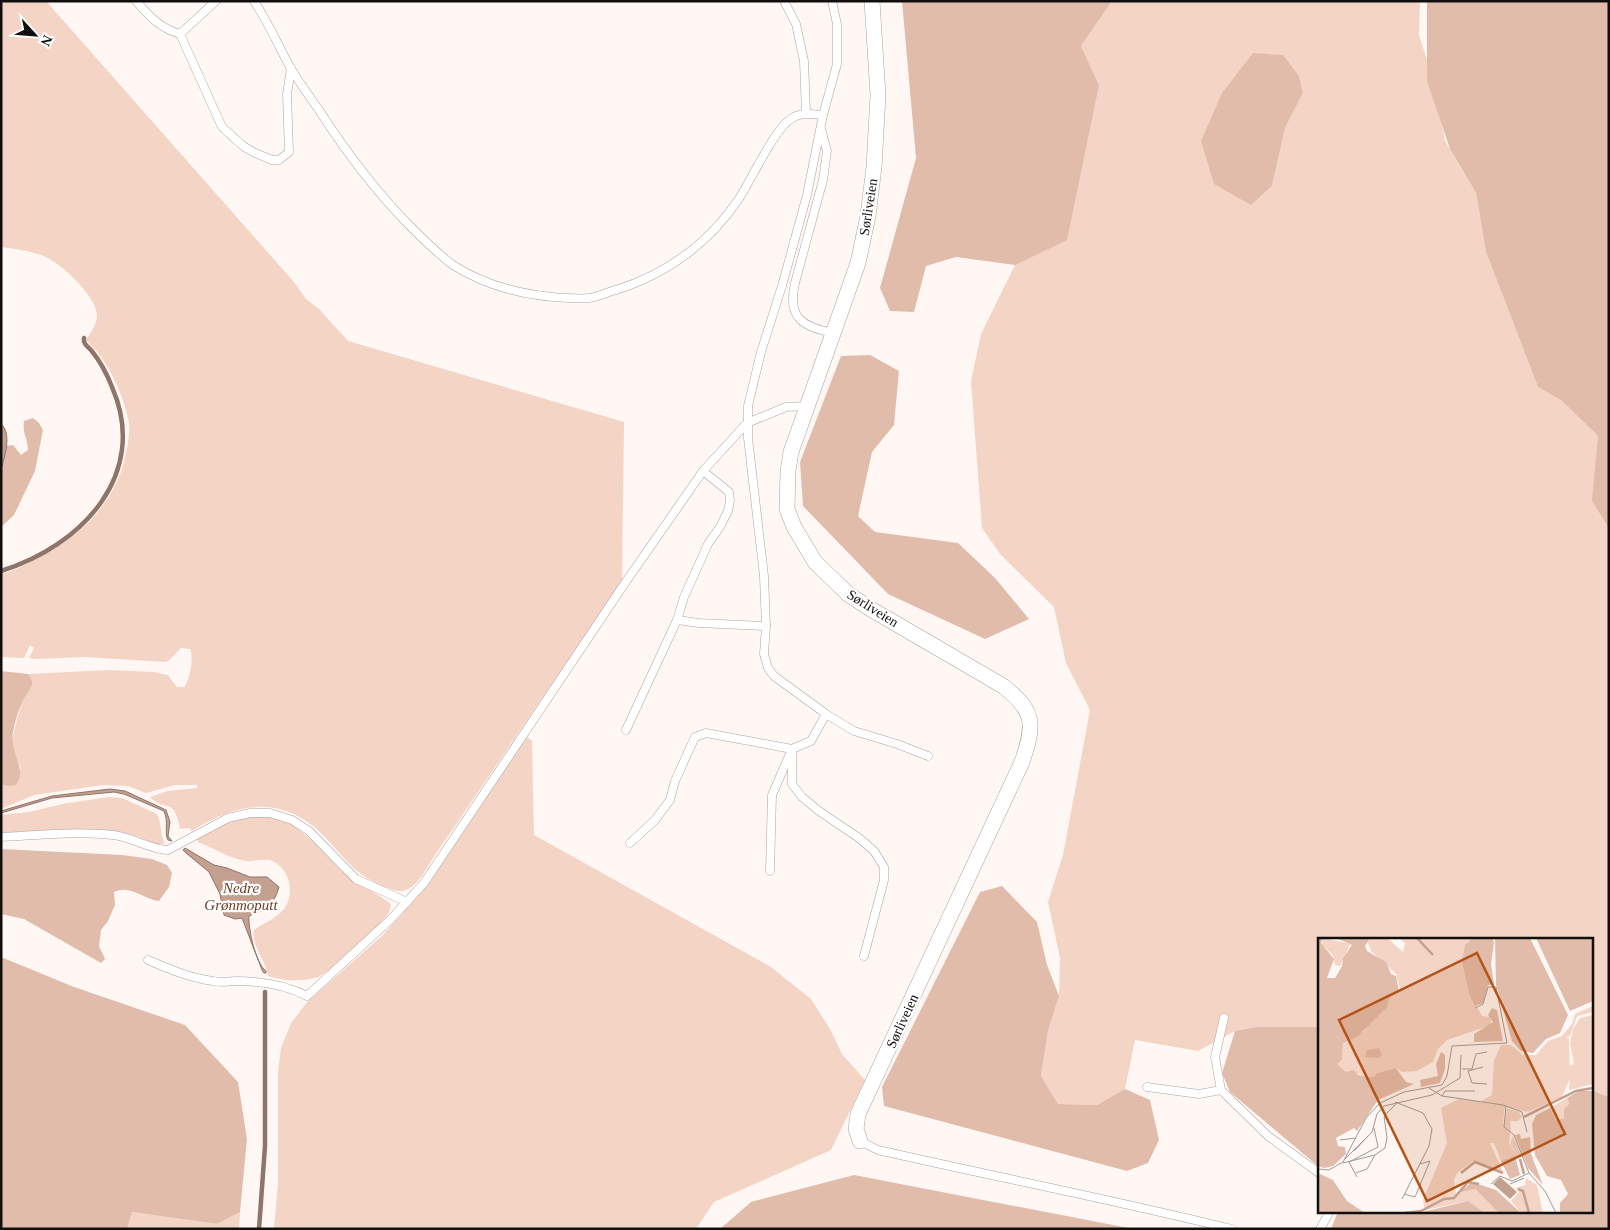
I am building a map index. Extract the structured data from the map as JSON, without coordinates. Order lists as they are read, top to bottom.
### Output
{
  "streets": {
    "street": ["Sørliveien"]
  },
  "water": ["Nedre Grønmoputt"],
  "north": "bottom right"
}
